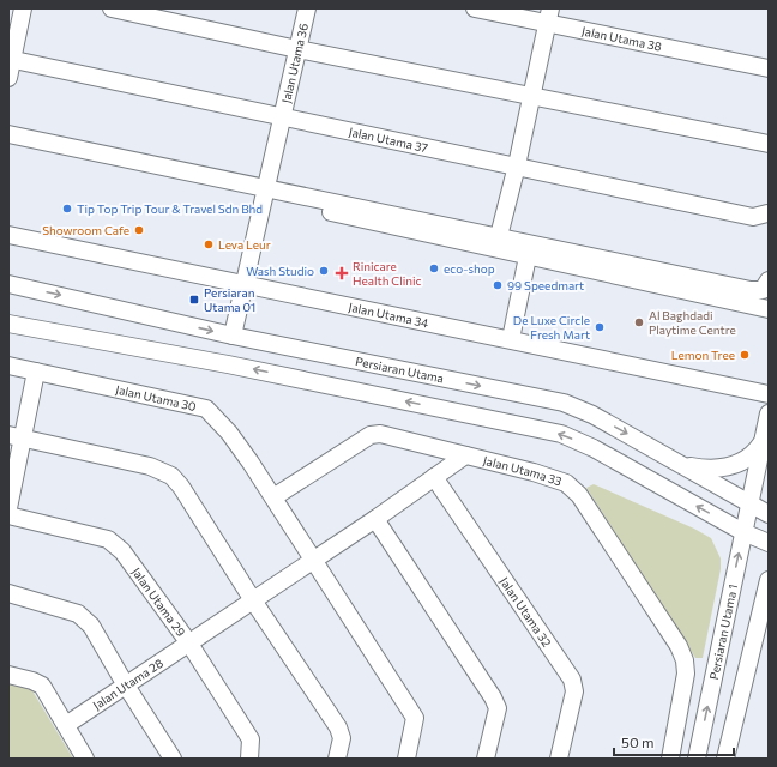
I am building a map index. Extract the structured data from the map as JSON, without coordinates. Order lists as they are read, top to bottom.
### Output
{
  "streets": {
    "street": [
      "Jalan Utama 38",
      "Jalan Utama 36",
      "Jalan Utama 37",
      "Jalan Utama 34",
      "Persiaran Utama",
      "Jalan Utama 30",
      "Jalan Utama 33",
      "Jalan Utama 29",
      "Jalan Utama 32",
      "Persiaran Utama 1",
      "Jalan Utama 28"
    ]
  },
  "crossings": [
    ["Jalan Utama 36", "Jalan Utama 37"],
    ["Jalan Utama 36", "Jalan Utama 34"],
    ["Jalan Utama 36", "Persiaran Utama"],
    ["Persiaran Utama", "Persiaran Utama 1"],
    ["Jalan Utama 30", "Jalan Utama 33"],
    ["Jalan Utama 29", "Jalan Utama 28"]
  ],
  "places": {
    "other": [
      "Tip Top Trip Tour & Travel Sdn Bhd",
      "Showroom Cafe",
      "Leva Leur",
      "eco-shop",
      "Wash Studio",
      "99 Speedmart",
      "Al Baghdadi Playtime Centre",
      "De Luxe Circle Fresh Mart",
      "Lemon Tree"
    ],
    "health": ["Rinicare Health Clinic"],
    "transit": ["Persiaran Utama 01"]
  },
  "scale_bar": "50 m"
}
